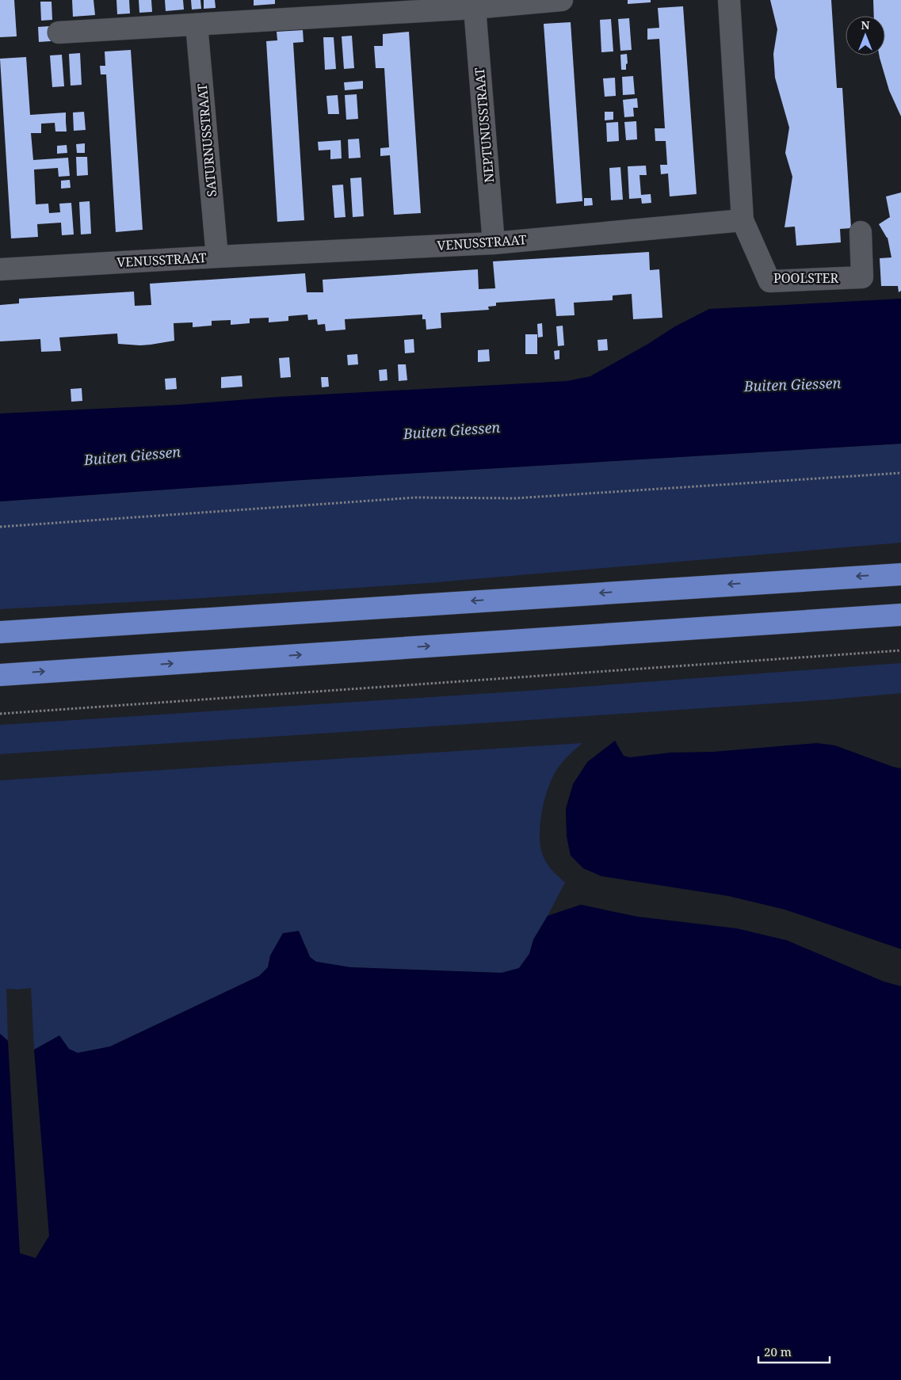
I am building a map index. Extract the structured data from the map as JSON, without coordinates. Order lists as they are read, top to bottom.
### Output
{
  "streets": {
    "street": [
      "NEPTUNUSSTRAAT",
      "SATURNUSSTRAAT",
      "VENUSSTRAAT",
      "POOLSTER"
    ]
  },
  "crossings": [
    ["NEPTUNUSSTRAAT", "VENUSSTRAAT"],
    ["SATURNUSSTRAAT", "VENUSSTRAAT"],
    ["VENUSSTRAAT", "POOLSTER"]
  ],
  "water": ["Buiten Giessen"],
  "scale_bar": "20 m",
  "north": "top"
}
